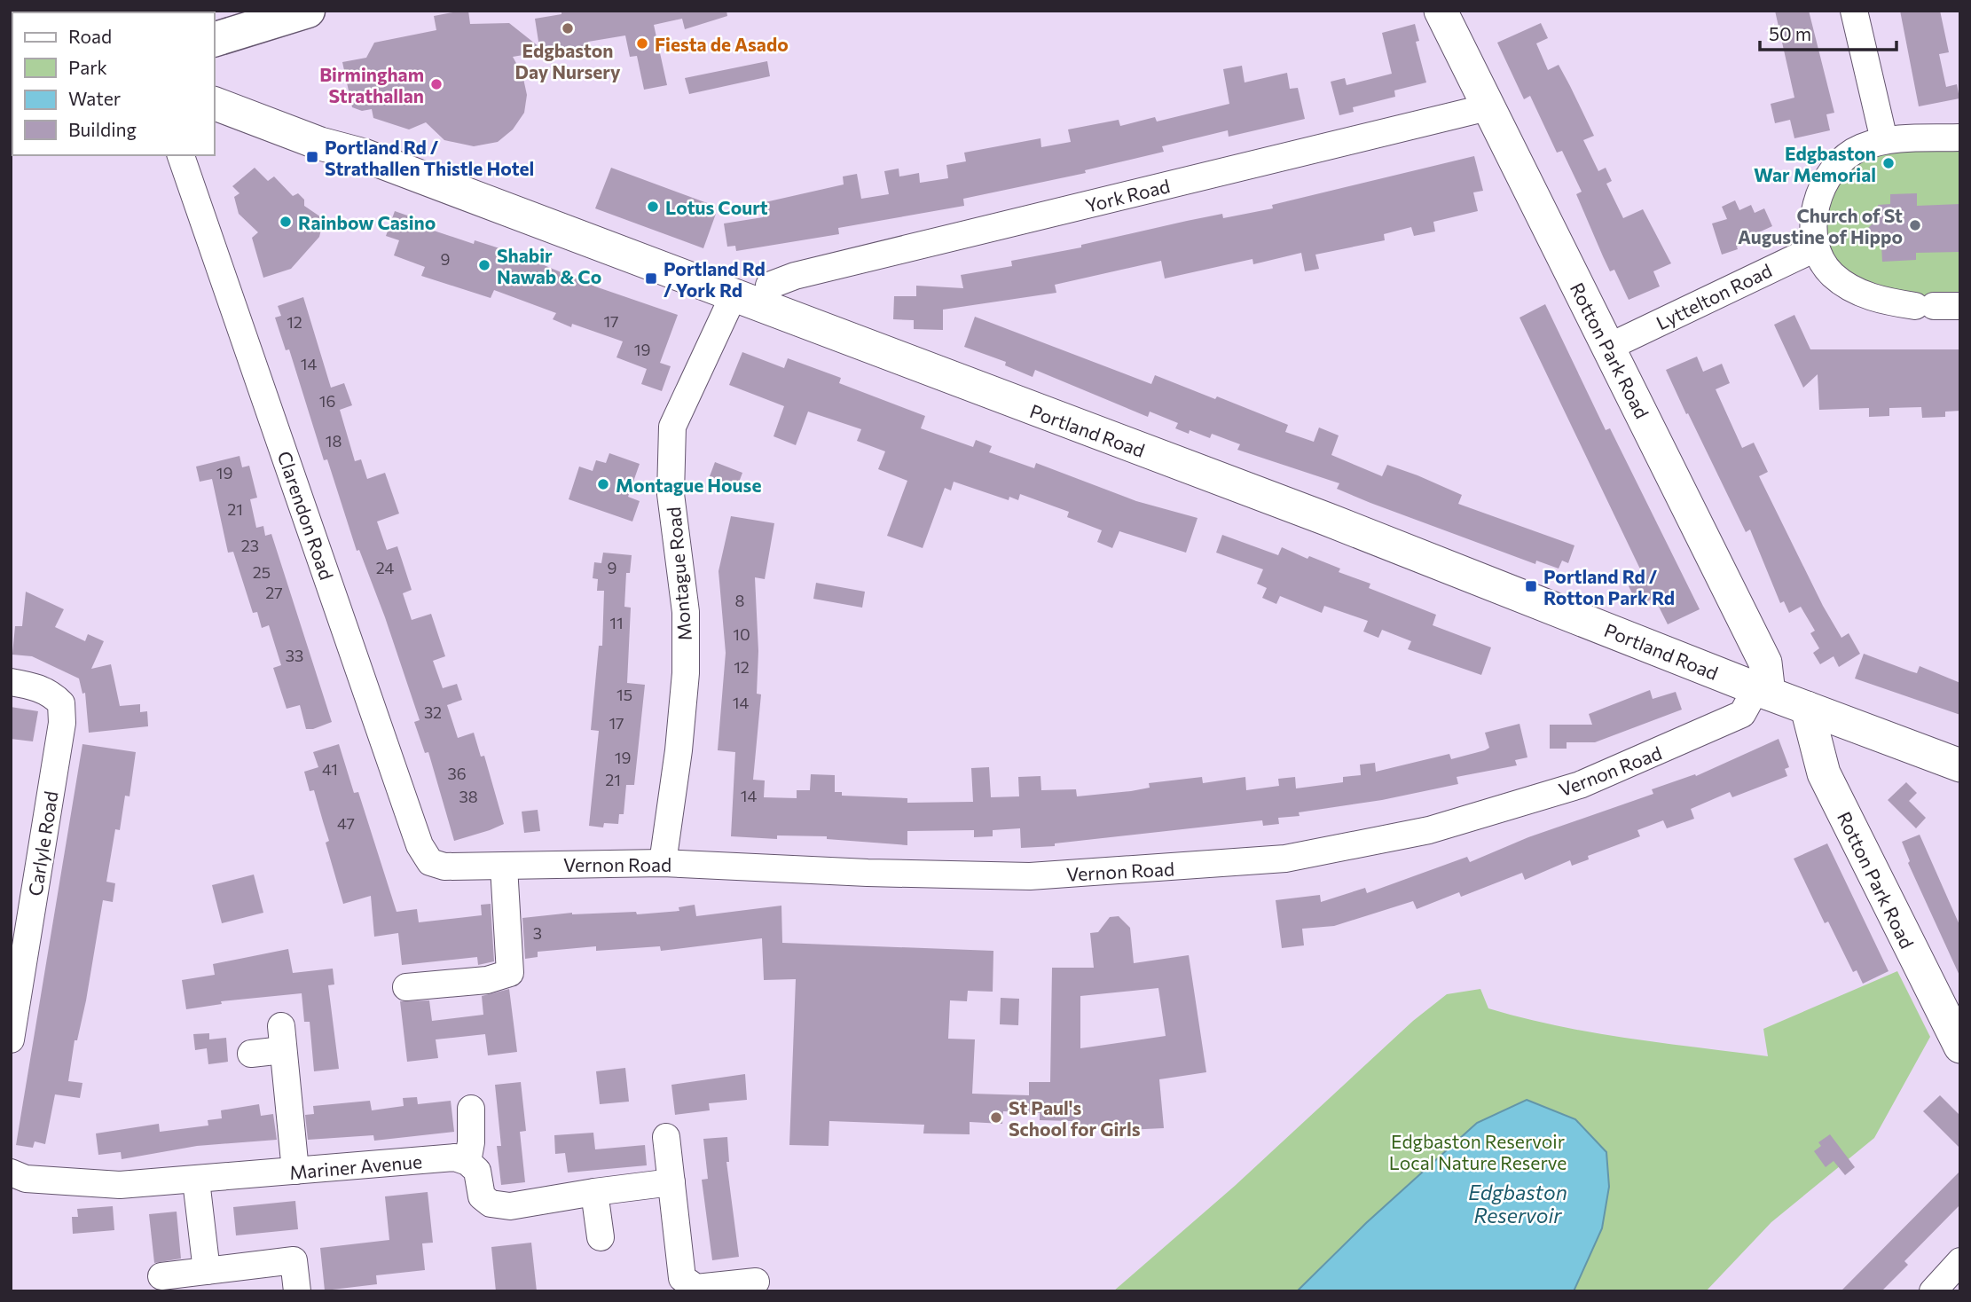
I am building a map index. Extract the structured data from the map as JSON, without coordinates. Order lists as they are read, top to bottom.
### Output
{
  "streets": {
    "main road": ["Rotton Park Road", "Portland Road"],
    "street": [
      "York Road",
      "Lyttelton Road",
      "Clarendon Road",
      "Montague Road",
      "Vernon Road",
      "Carlyle Road",
      "Mariner Avenue"
    ]
  },
  "crossings": [
    ["York Road", "Rotton Park Road"],
    ["Lyttelton Road", "Rotton Park Road"],
    ["Rotton Park Road", "Portland Road"],
    ["Rotton Park Road", "Vernon Road"],
    ["Portland Road", "Montague Road"],
    ["Portland Road", "Vernon Road"],
    ["Clarendon Road", "Vernon Road"],
    ["Montague Road", "Vernon Road"]
  ],
  "water": ["Edgbaston Reservoir"],
  "parks": ["Edgbaston Reservoir Local Nature Reserve"],
  "places": {
    "other": [
      "Edgbaston Day Nursery",
      "Fiesta de Asado",
      "Birmingham Strathallan",
      "Edgbaston War Memorial",
      "Lotus Court",
      "Rainbow Casino",
      "Church of St Augustine of Hippo",
      "Shabir Nawab & Co",
      "Montague House",
      "St Paul's School for Girls"
    ],
    "transit": ["Portland Rd / Strathallen Thistle Hotel", "Portland Rd / York Rd", "Portland Rd / Rotton Park Rd"]
  },
  "house_numbers": [
    "9",
    "17",
    "12",
    "19",
    "14",
    "16",
    "18",
    "19",
    "21",
    "23",
    "24",
    "9",
    "25",
    "27",
    "8",
    "11",
    "10",
    "33",
    "12",
    "15",
    "14",
    "32",
    "17",
    "19",
    "41",
    "36",
    "21",
    "14",
    "38",
    "47",
    "3"
  ],
  "legend": [
    "Road",
    "Park",
    "Water",
    "Building"
  ],
  "scale_bar": "50 m"
}
